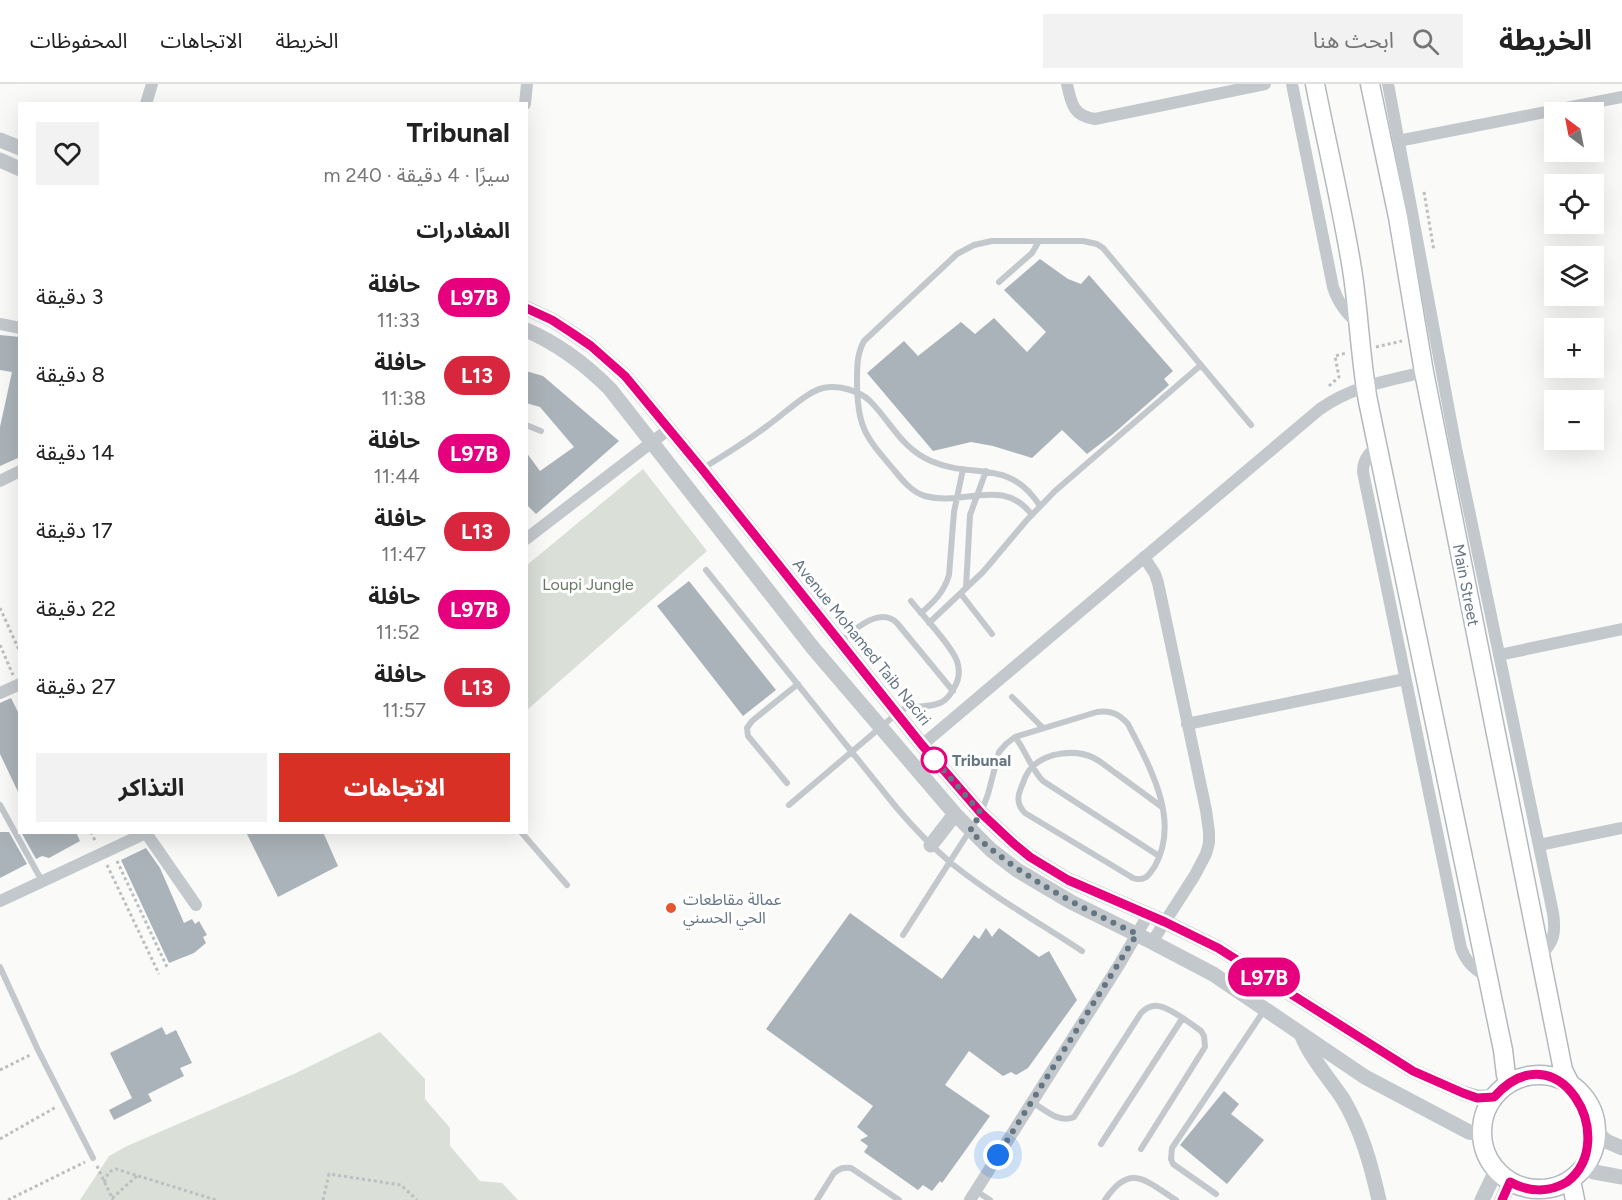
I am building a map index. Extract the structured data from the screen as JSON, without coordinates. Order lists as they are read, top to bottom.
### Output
{
  "streets": {
    "main road": ["Main Street"],
    "street": ["Avenue Mohamed Taib Naciri"]
  },
  "crossings": [
    ["Main Street", "Avenue Mohamed Taib Naciri"]
  ],
  "parks": ["Loupi Jungle"],
  "places": ["Tribunal", "عمالة مقاطعات الحي الحسني"],
  "lines": ["bus line L97B"],
  "north": "top left",
  "page": {
    "header": "الخريطة",
    "search": "ابحث هنا",
    "nav": ["الخريطة", "الاتجاهات", "المحفوظات"],
    "on_map": "L97B",
    "map_buttons": ["+", "−"],
    "heading": [
      ["Tribunal", "سيرًا · 4 دقيقة · 240 m"],
      "المغادرات"
    ],
    "list": [
      {
        "mark": "L97B",
        "name": "حافلة",
        "note": "11:33",
        "value": "3 دقيقة"
      },
      {
        "mark": "L13",
        "name": "حافلة",
        "note": "11:38",
        "value": "8 دقيقة"
      },
      {
        "mark": "L97B",
        "name": "حافلة",
        "note": "11:44",
        "value": "14 دقيقة"
      },
      {
        "mark": "L13",
        "name": "حافلة",
        "note": "11:47",
        "value": "17 دقيقة"
      },
      {
        "mark": "L97B",
        "name": "حافلة",
        "note": "11:52",
        "value": "22 دقيقة"
      },
      {
        "mark": "L13",
        "name": "حافلة",
        "note": "11:57",
        "value": "27 دقيقة"
      }
    ],
    "buttons": ["الاتجاهات", "التذاكر"]
  }
}
